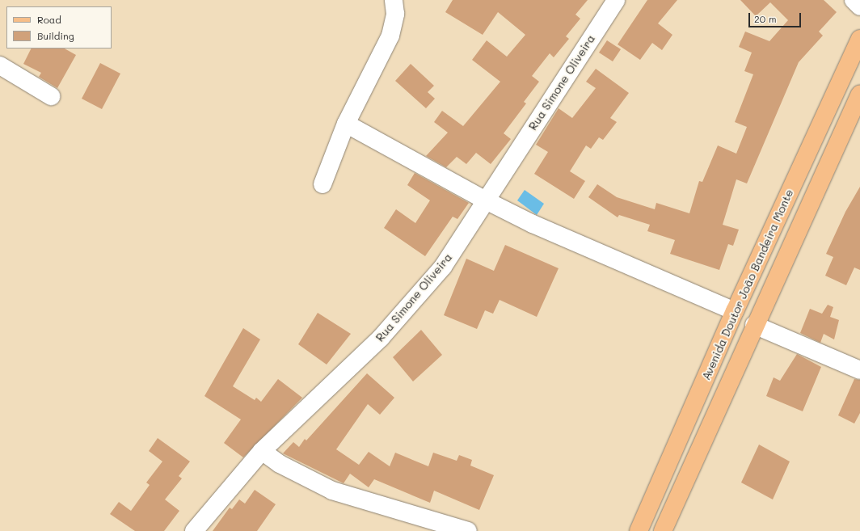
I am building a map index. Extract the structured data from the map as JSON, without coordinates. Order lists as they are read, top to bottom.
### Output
{
  "streets": {
    "main road": ["Avenida Doutor João Bandeira Monte"],
    "street": ["Rua Simone Oliveira"]
  },
  "legend": ["Road", "Building"],
  "scale_bar": "20 m"
}
